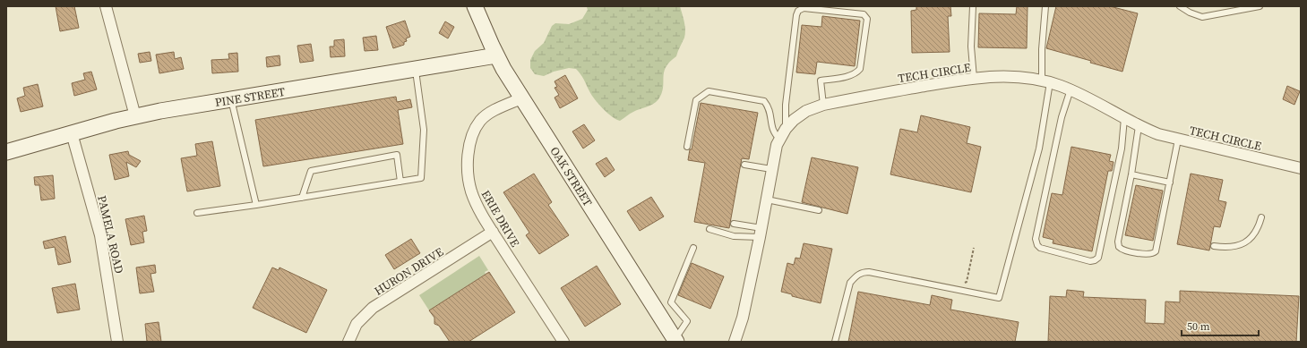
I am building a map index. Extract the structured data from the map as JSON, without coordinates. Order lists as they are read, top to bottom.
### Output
{
  "streets": {
    "main road": ["PINE STREET", "OAK STREET"],
    "street": [
      "TECH CIRCLE",
      "ERIE DRIVE",
      "PAMELA ROAD",
      "HURON DRIVE"
    ]
  },
  "crossings": [
    ["PINE STREET", "OAK STREET"],
    ["PINE STREET", "PAMELA ROAD"],
    ["OAK STREET", "ERIE DRIVE"],
    ["ERIE DRIVE", "HURON DRIVE"]
  ],
  "scale_bar": "50 m"
}
